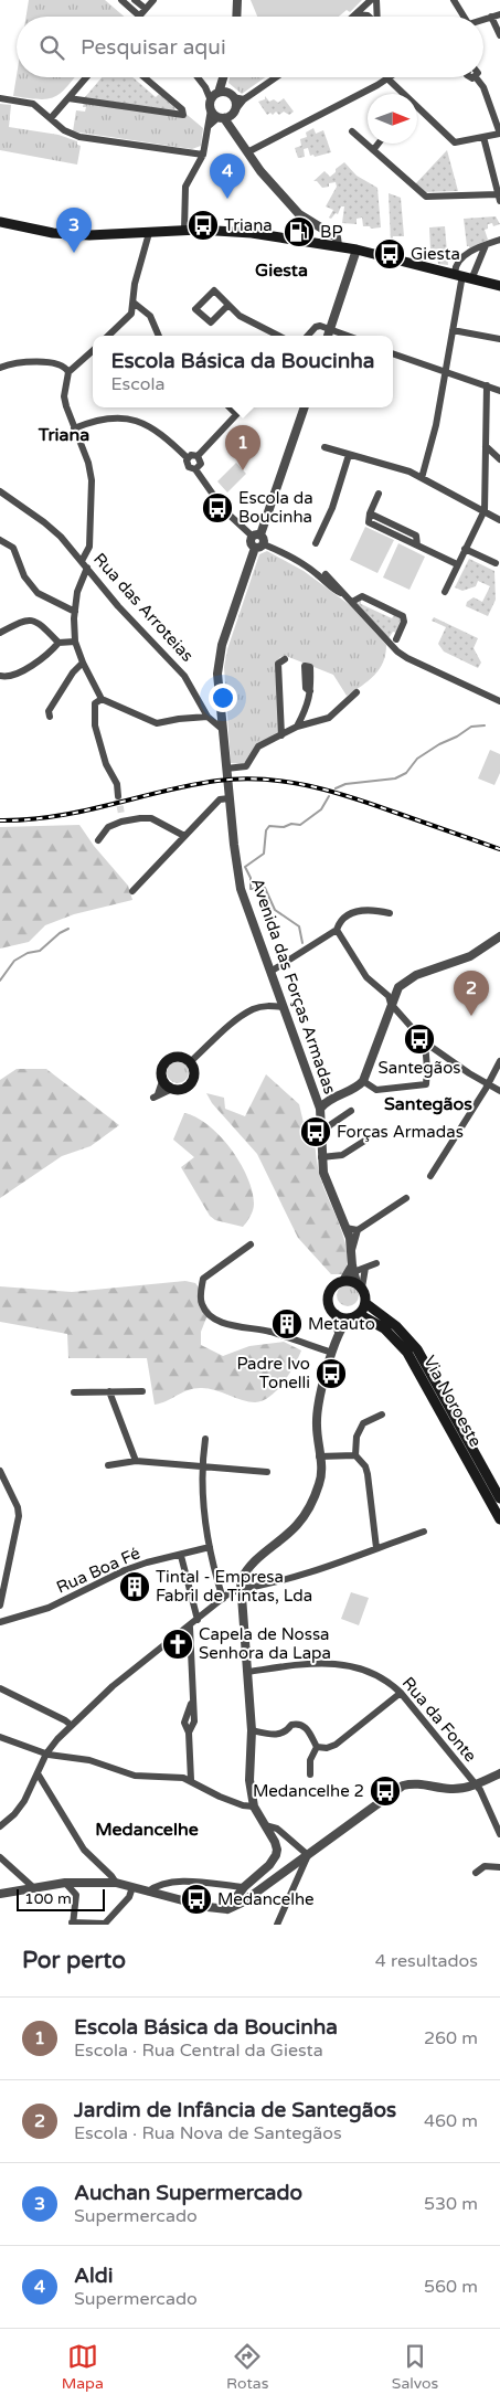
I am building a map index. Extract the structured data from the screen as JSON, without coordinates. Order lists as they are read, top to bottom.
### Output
{
  "streets": {
    "main road": ["Via Noroeste"],
    "street": [
      "Rua das Arroteias",
      "Avenida das Forças Armadas",
      "Rua Boa Fé",
      "Rua da Fonte"
    ]
  },
  "districts": [
    "Giesta",
    "Triana",
    "Santegãos",
    "Medancelhe"
  ],
  "places": {
    "bus stop": [
      "Triana",
      "Giesta",
      "Escola da Boucinha",
      "Santegãos",
      "Forças Armadas",
      "Padre Ivo Tonelli",
      "Medancelhe 2",
      "Medancelhe"
    ],
    "fuel station": ["BP"],
    "building": ["Metauto", "Tintal - Empresa Fabril de Tintas, Lda"],
    "church": ["Capela de Nossa Senhora da Lapa"]
  },
  "scale_bar": "100 m",
  "north": "right",
  "page": {
    "search": "Pesquisar aqui",
    "pins": [
      "4",
      "3",
      "1",
      "2"
    ],
    "popup": ["Escola Básica da Boucinha", "Escola"],
    "scale": "100 m",
    "heading": ["Por perto", "4 resultados"],
    "list": [
      {
        "mark": "1",
        "name": "Escola Básica da Boucinha",
        "note": "Escola · Rua Central da Giesta",
        "value": "260 m"
      },
      {
        "mark": "2",
        "name": "Jardim de Infância de Santegãos",
        "note": "Escola · Rua Nova de Santegãos",
        "value": "460 m"
      },
      {
        "mark": "3",
        "name": "Auchan Supermercado",
        "note": "Supermercado",
        "value": "530 m"
      },
      {
        "mark": "4",
        "name": "Aldi",
        "note": "Supermercado",
        "value": "560 m"
      }
    ],
    "nav": ["Mapa", "Rotas", "Salvos"]
  }
}
